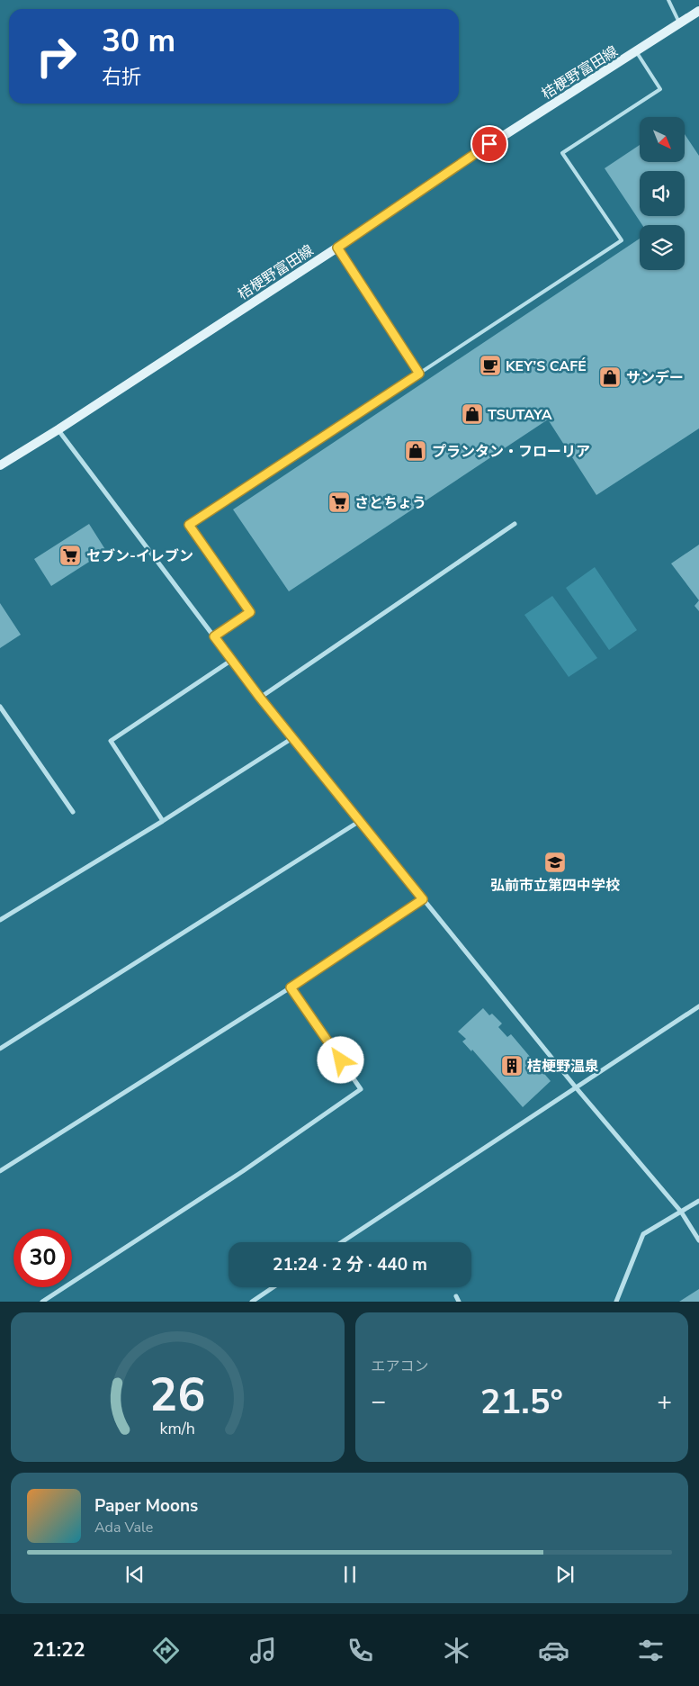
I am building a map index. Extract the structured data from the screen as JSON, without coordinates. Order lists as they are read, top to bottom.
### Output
{
  "streets": {
    "main road": ["桔梗野富田線"]
  },
  "places": {
    "cafe": ["KEY’S CAFÉ"],
    "shop": ["サンデー", "TSUTAYA", "プランタン・フローリア"],
    "supermarket": ["さとちょう", "セブン-イレブン"],
    "school or university": ["弘前市立第四中学校"],
    "building": ["桔梗野温泉"]
  },
  "north": "bottom right",
  "page": {
    "turn": ["30 m", "右折"],
    "limit": "30",
    "trip": "21:24 · 2 分 · 440 m",
    "tile": "エアコン",
    "heat": ["−", "21.5°", "+"],
    "song": ["Paper Moons", "Ada Vale"],
    "tabs": "21:22",
    "gauge": ["26", "km/h"]
  }
}
